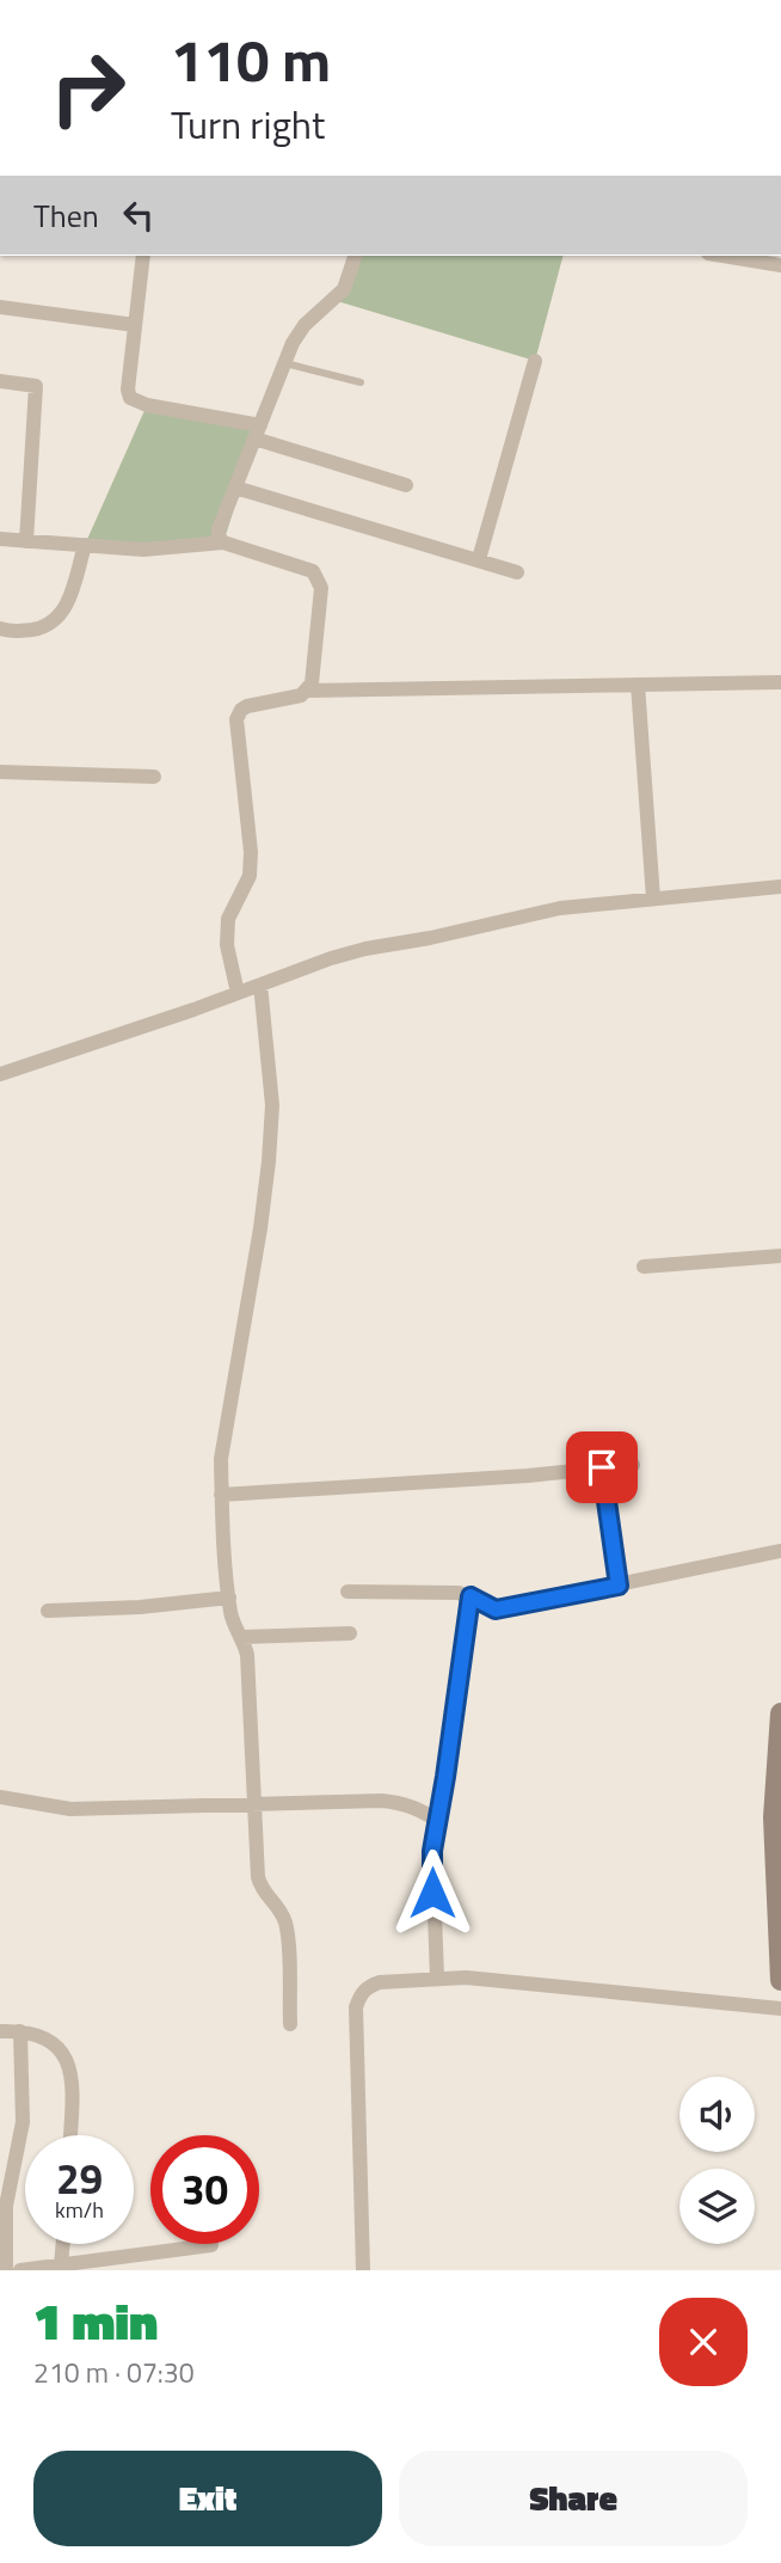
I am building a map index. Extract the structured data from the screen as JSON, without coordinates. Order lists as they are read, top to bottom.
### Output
{
  "page": {
    "turn": ["110 m", "Turn right"],
    "then": "Then",
    "speed": "29 km/h",
    "limit": "30",
    "heading": ["1 min", "210 m · 07:30"],
    "buttons": ["Exit", "Share"]
  }
}
